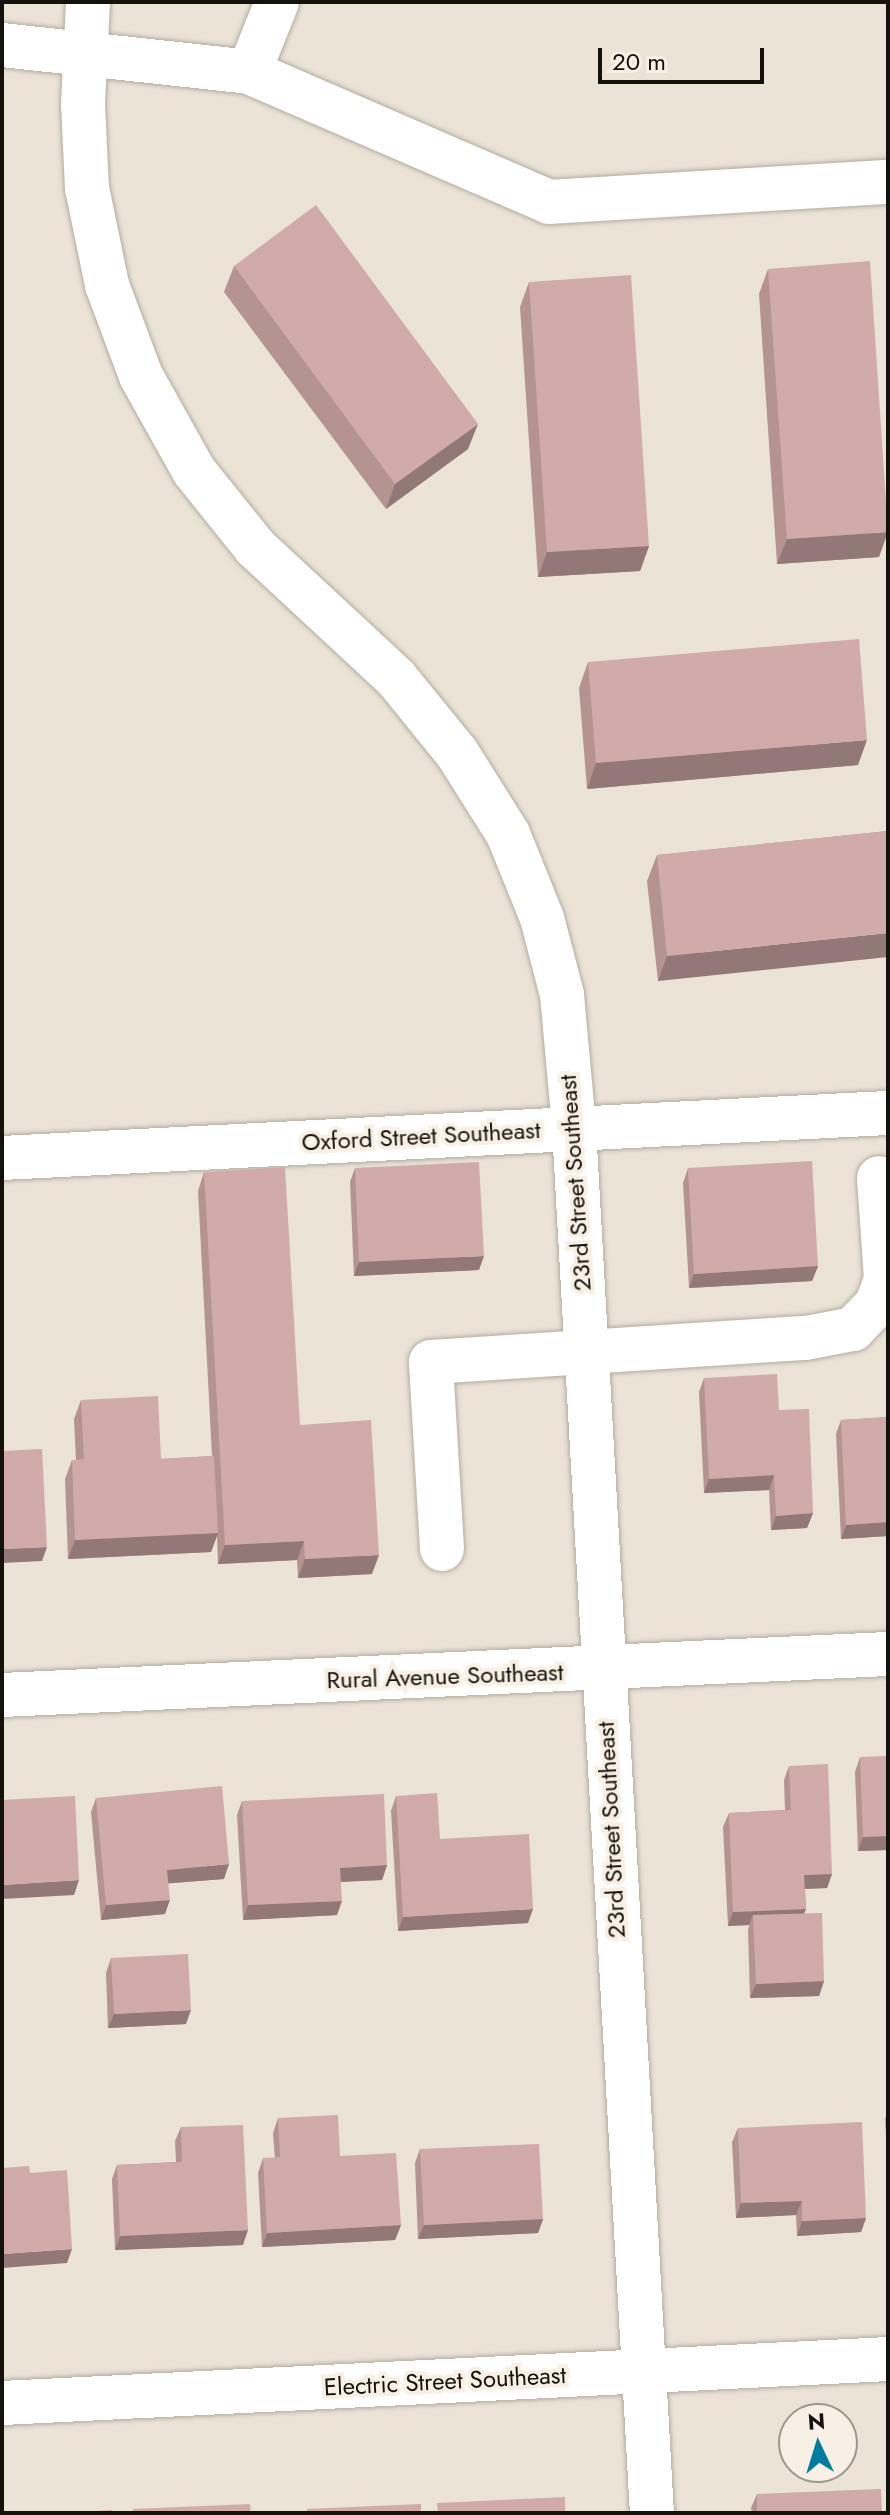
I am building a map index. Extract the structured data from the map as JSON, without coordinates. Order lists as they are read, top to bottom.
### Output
{
  "streets": {
    "street": [
      "Oxford Street Southeast",
      "23rd Street Southeast",
      "Rural Avenue Southeast",
      "Electric Street Southeast"
    ]
  },
  "crossings": [
    ["Oxford Street Southeast", "23rd Street Southeast"],
    ["23rd Street Southeast", "Rural Avenue Southeast"],
    ["23rd Street Southeast", "Electric Street Southeast"]
  ],
  "scale_bar": "20 m",
  "north": "top"
}
